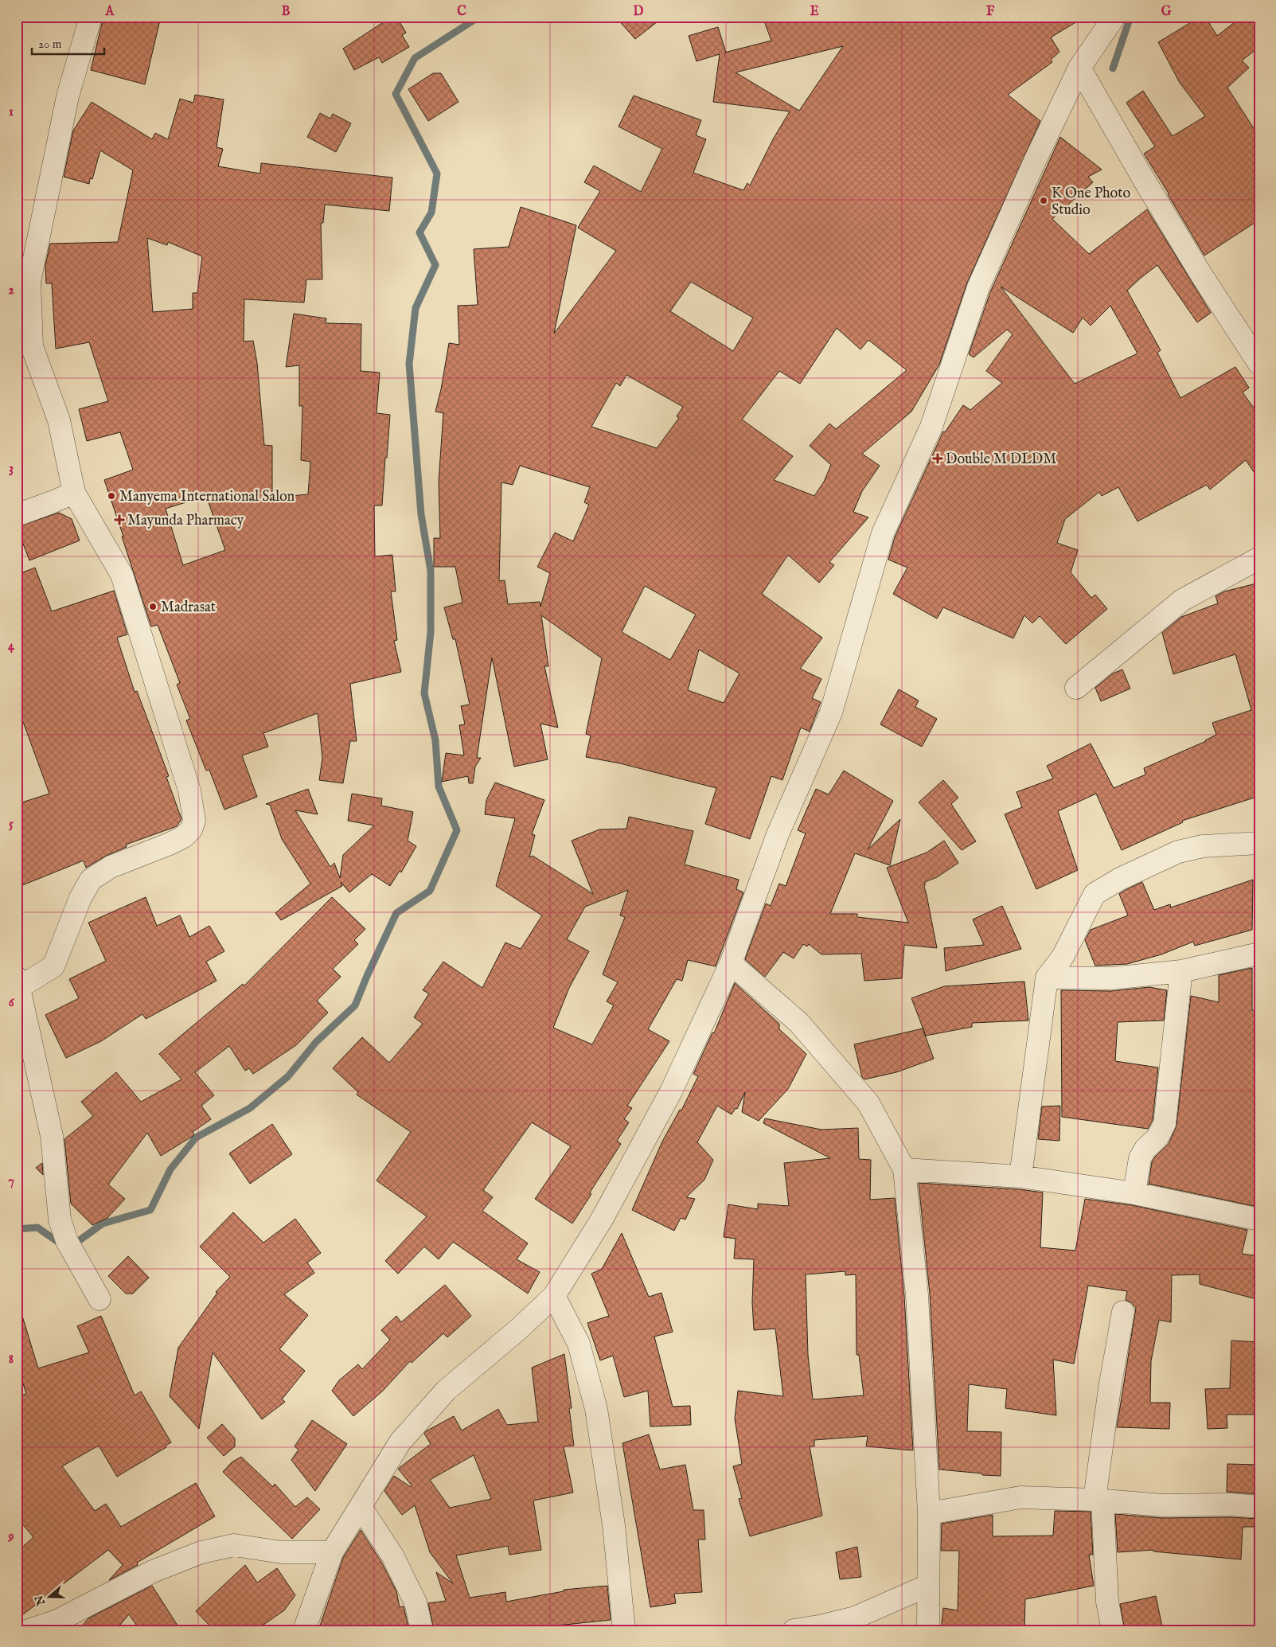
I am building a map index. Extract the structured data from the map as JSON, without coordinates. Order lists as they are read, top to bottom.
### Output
{
  "places": {
    "other": ["K One Photo Studio", "Manyema International Salon", "Madrasat"],
    "health": ["Double M DLDM", "Mayunda Pharmacy"]
  },
  "scale_bar": "20 m",
  "north": "left",
  "grid": {
    "columns": [
      "A",
      "B",
      "C",
      "D",
      "E",
      "F",
      "G"
    ],
    "rows": [
      "1",
      "2",
      "3",
      "4",
      "5",
      "6",
      "7",
      "8",
      "9"
    ]
  }
}
